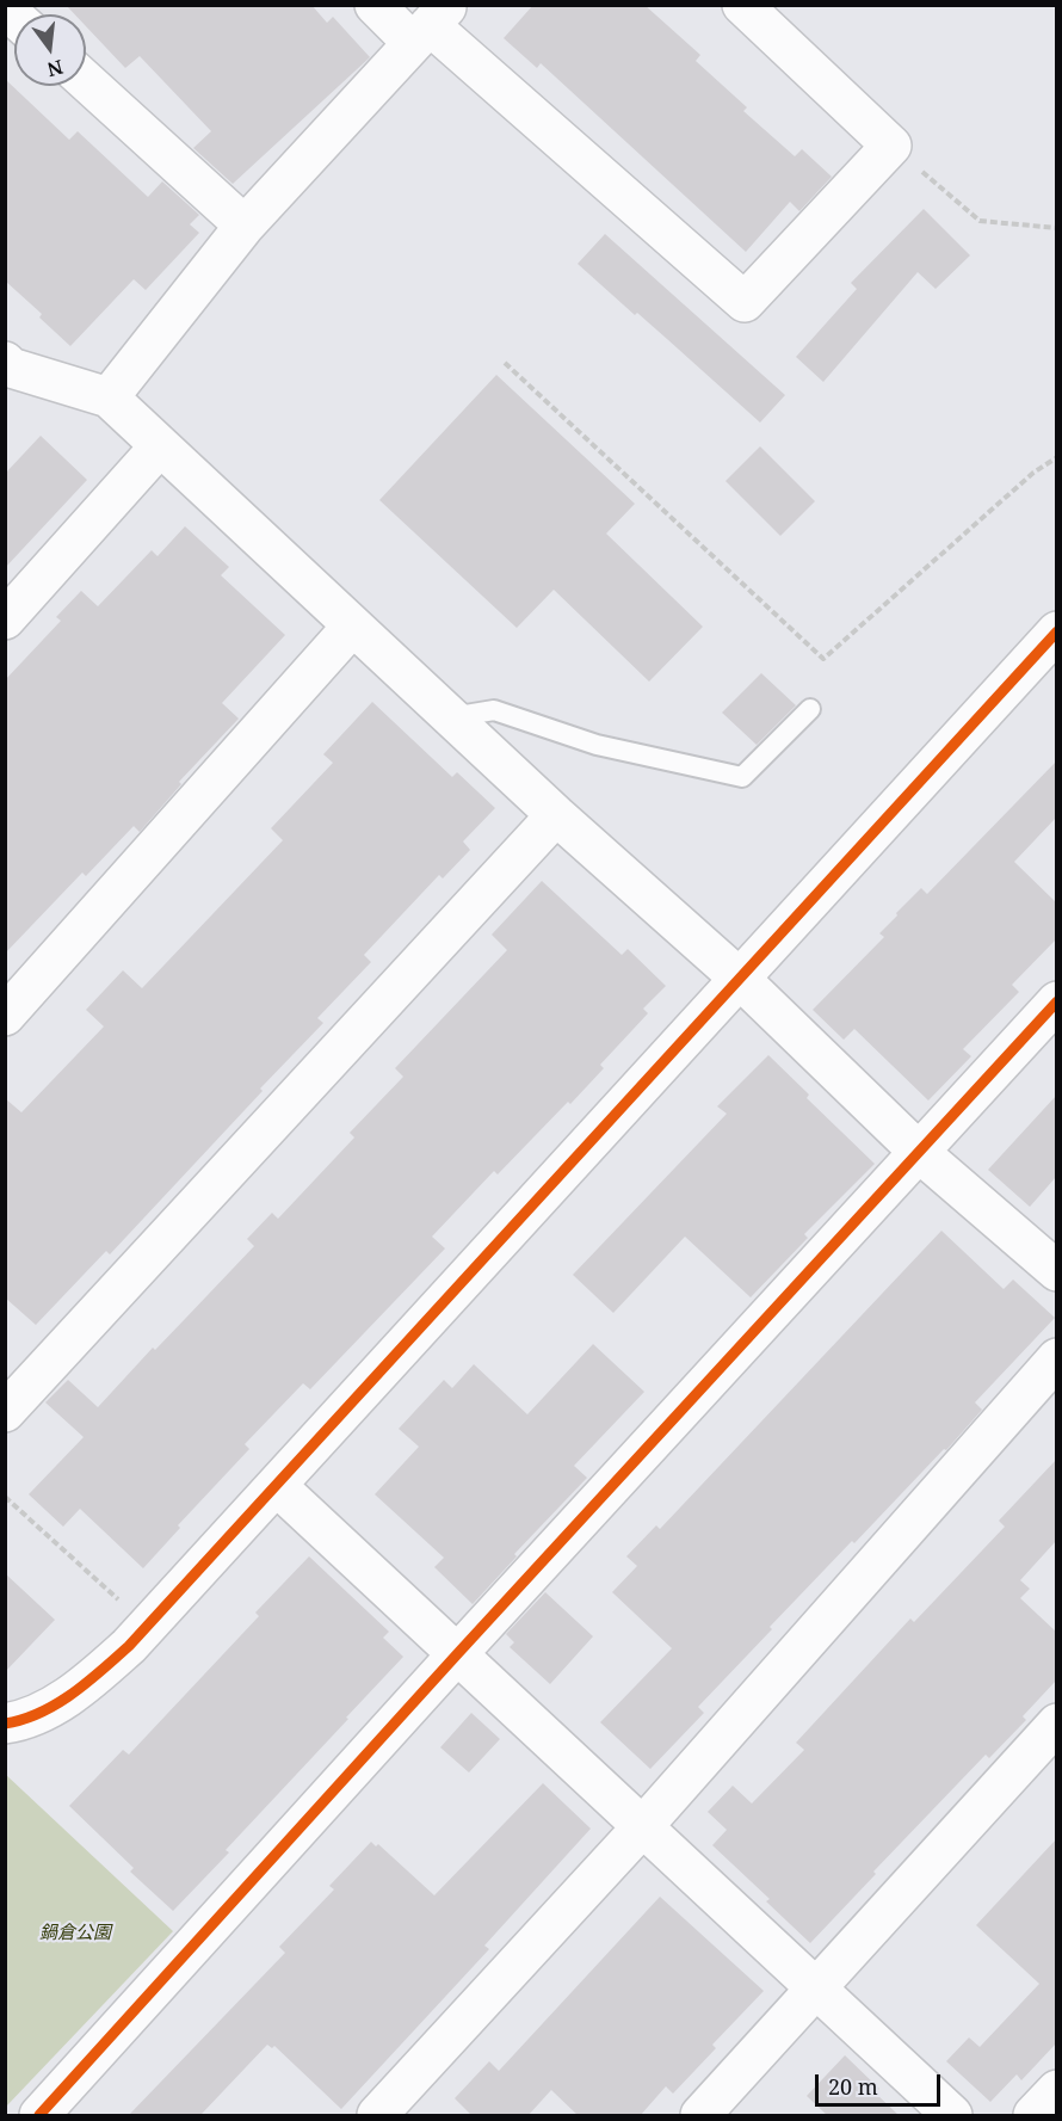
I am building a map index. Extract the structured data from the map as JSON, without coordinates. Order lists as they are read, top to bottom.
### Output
{
  "parks": ["鍋倉公園"],
  "scale_bar": "20 m",
  "north": "bottom"
}
